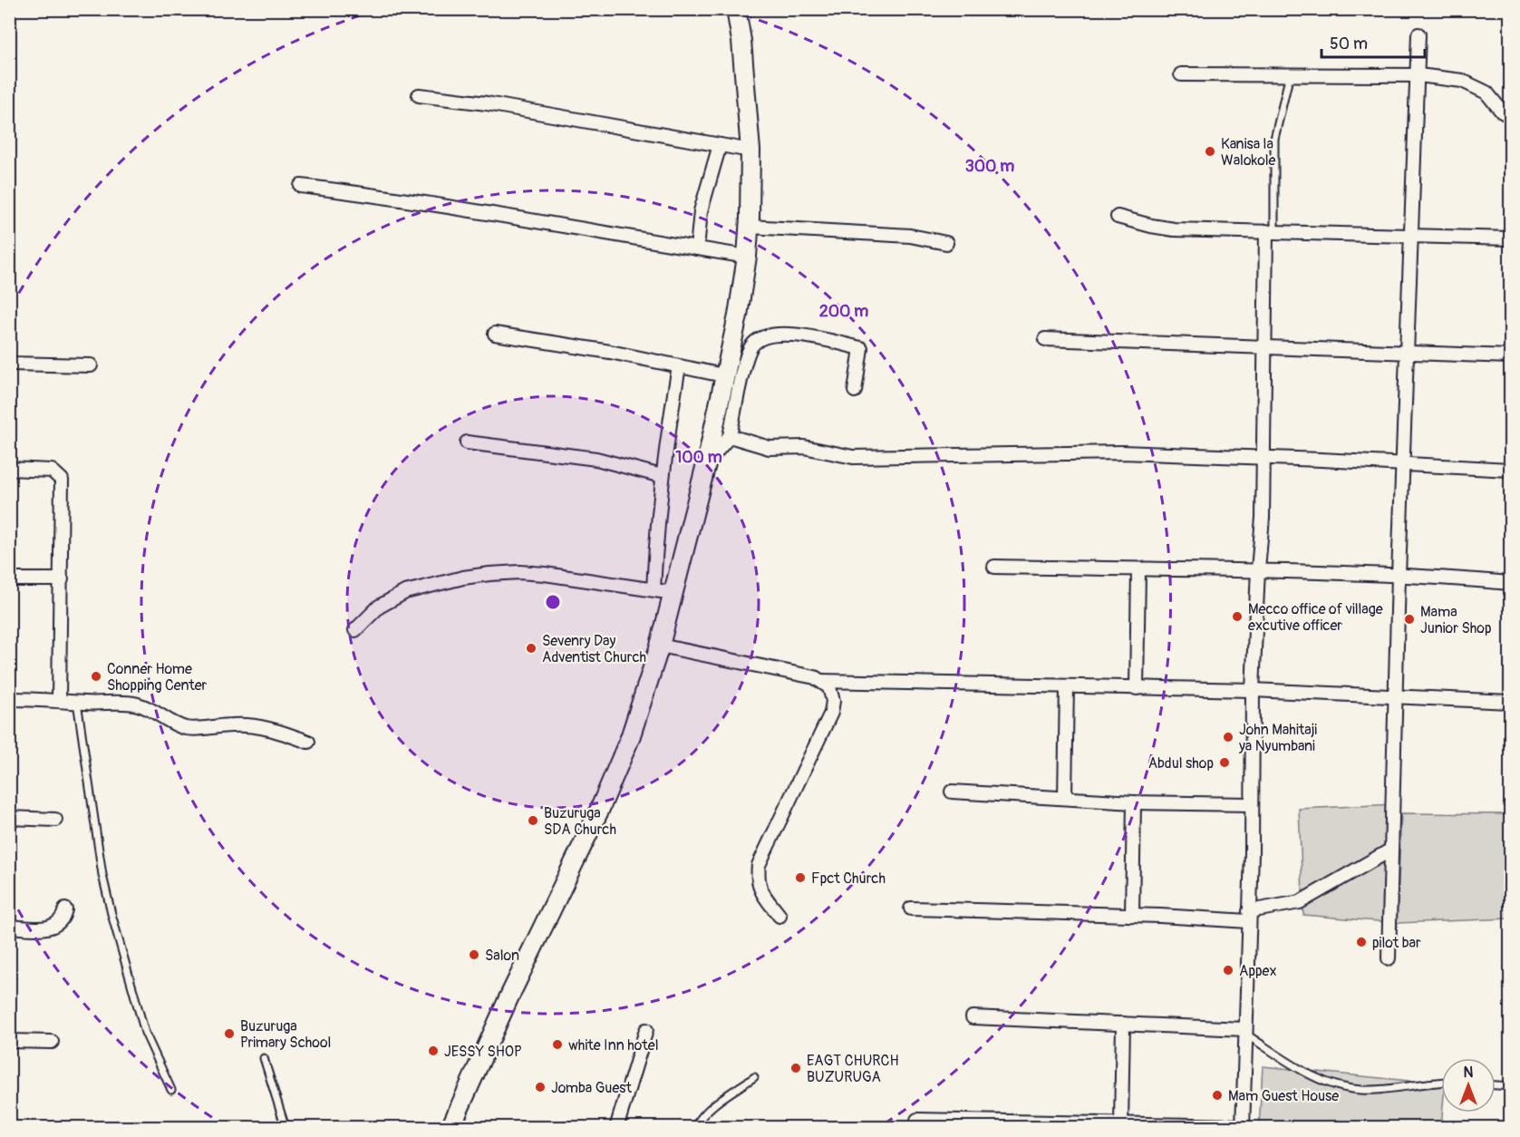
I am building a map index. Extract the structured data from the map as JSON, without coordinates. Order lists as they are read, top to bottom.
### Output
{
  "places": [
    "Kanisa la Walokole",
    "Mecco office of village excutive officer",
    "Mama Junior Shop",
    "Sevenry Day Adventist Church",
    "Conner Home Shopping Center",
    "John Mahitaji ya Nyumbani",
    "Abdul shop",
    "Buzuruga SDA Church",
    "Fpct Church",
    "pilot bar",
    "Salon",
    "Appex",
    "Buzuruga Primary School",
    "white Inn hotel",
    "JESSY SHOP",
    "EAGT CHURCH BUZURUGA",
    "Jomba Guest",
    "Mam Guest House"
  ],
  "scale_bar": "50 m",
  "north": "top",
  "rings": ["300 m", "200 m", "100 m"]
}
